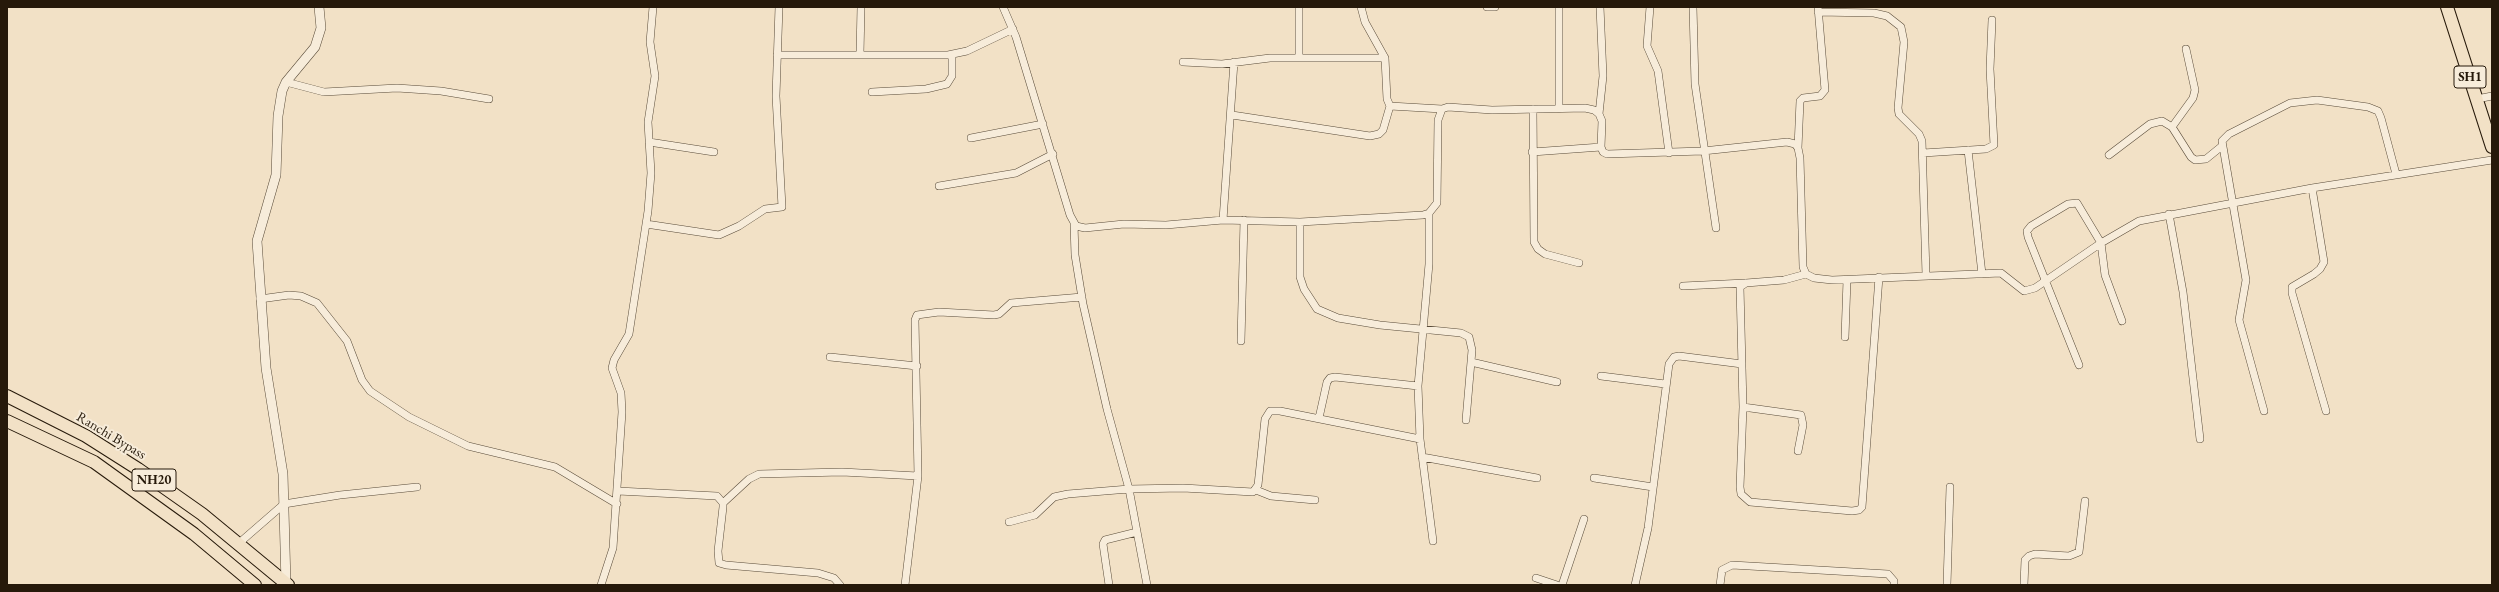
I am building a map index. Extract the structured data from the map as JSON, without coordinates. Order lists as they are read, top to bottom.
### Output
{
  "streets": {
    "main road": ["SH1", "Ranchi Bypass", "NH20"]
  }
}
